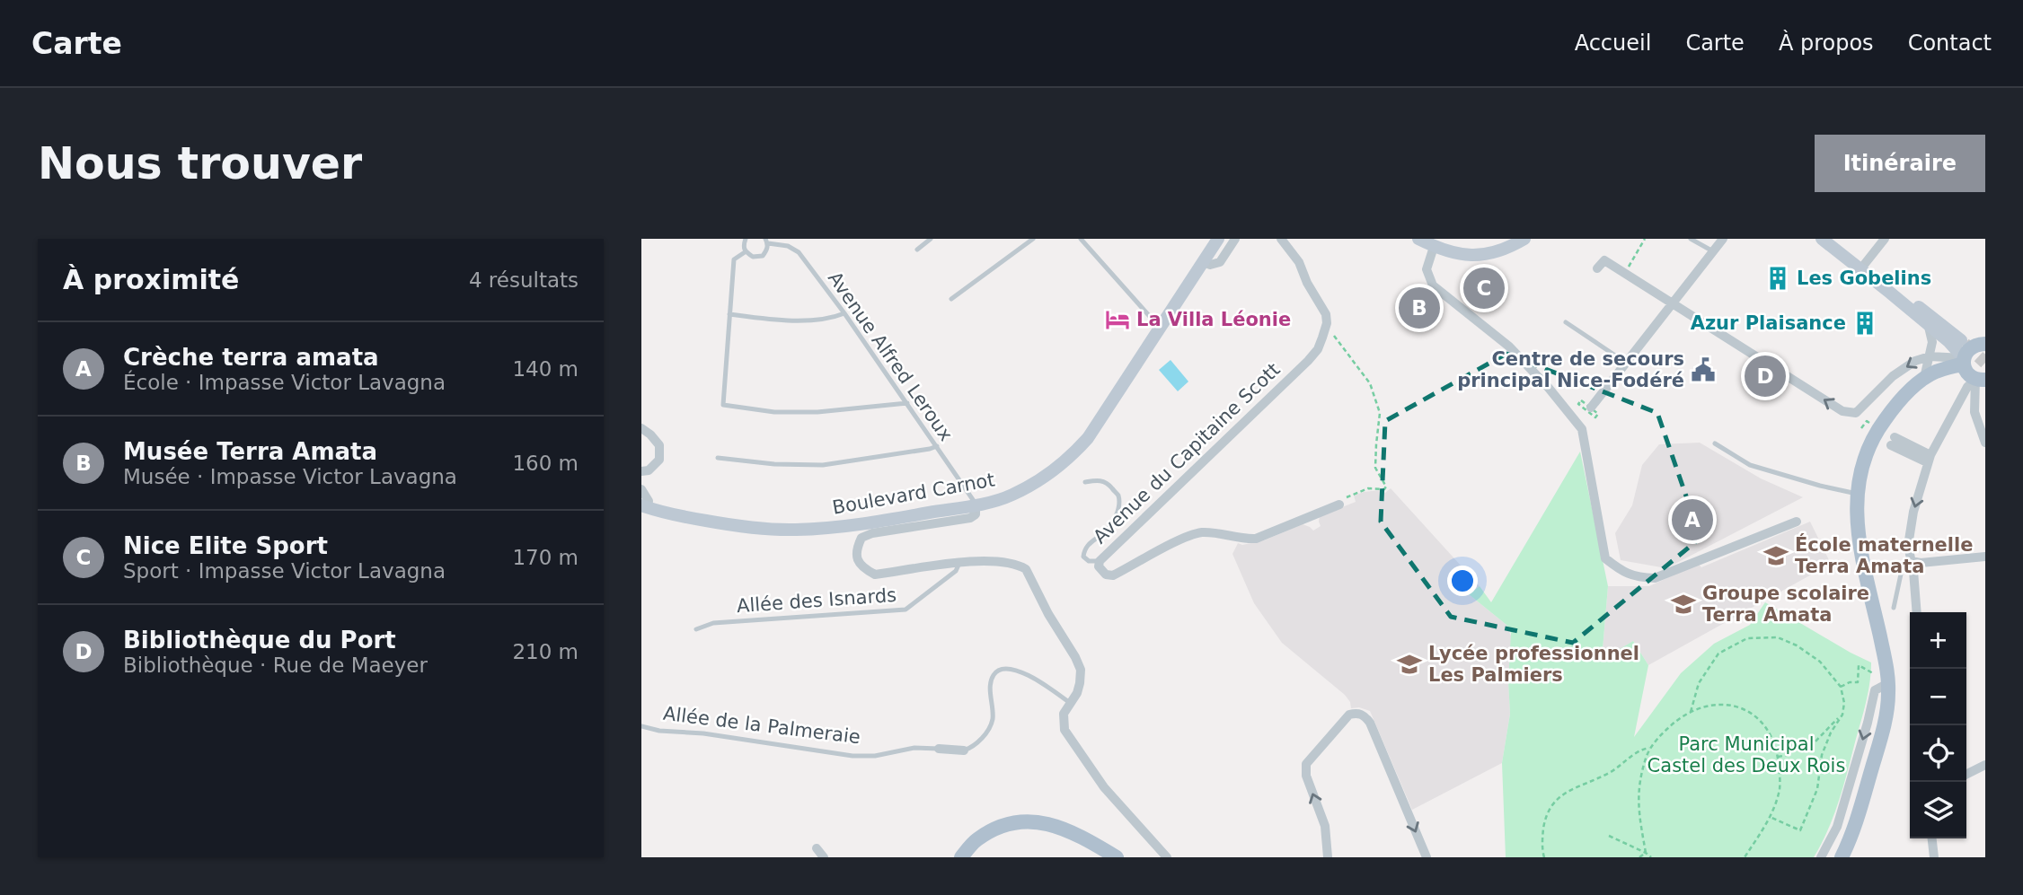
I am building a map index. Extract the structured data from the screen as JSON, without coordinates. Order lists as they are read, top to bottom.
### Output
{
  "streets": {
    "main road": ["Boulevard Carnot"],
    "street": ["Avenue du Capitaine Scott", "Allée de la Palmeraie"],
    "lane": ["Avenue Alfred Leroux", "Allée des Isnards"]
  },
  "crossings": [
    ["Avenue Alfred Leroux", "Boulevard Carnot"]
  ],
  "parks": ["Parc Municipal Castel des Deux Rois"],
  "places": {
    "building": ["Les Gobelins", "Azur Plaisance"],
    "hotel": ["La Villa Léonie"],
    "public building": ["Centre de secours principal Nice-Fodéré"],
    "school or university": ["École maternelle Terra Amata", "Groupe scolaire Terra Amata", "Lycée professionnel Les Palmiers"]
  },
  "page": {
    "header": "Carte",
    "nav": [
      "Accueil",
      "Carte",
      "À propos",
      "Contact"
    ],
    "buttons": "Itinéraire",
    "title": "Nous trouver",
    "heading": ["À proximité", "4 résultats"],
    "pins": [
      "C",
      "B",
      "D",
      "A"
    ],
    "list": [
      {
        "mark": "A",
        "name": "Crèche terra amata",
        "note": "École · Impasse Victor Lavagna",
        "value": "140 m"
      },
      {
        "mark": "B",
        "name": "Musée Terra Amata",
        "note": "Musée · Impasse Victor Lavagna",
        "value": "160 m"
      },
      {
        "mark": "C",
        "name": "Nice Elite Sport",
        "note": "Sport · Impasse Victor Lavagna",
        "value": "170 m"
      },
      {
        "mark": "D",
        "name": "Bibliothèque du Port",
        "note": "Bibliothèque · Rue de Maeyer",
        "value": "210 m"
      }
    ],
    "map_buttons": ["+", "−"]
  }
}
